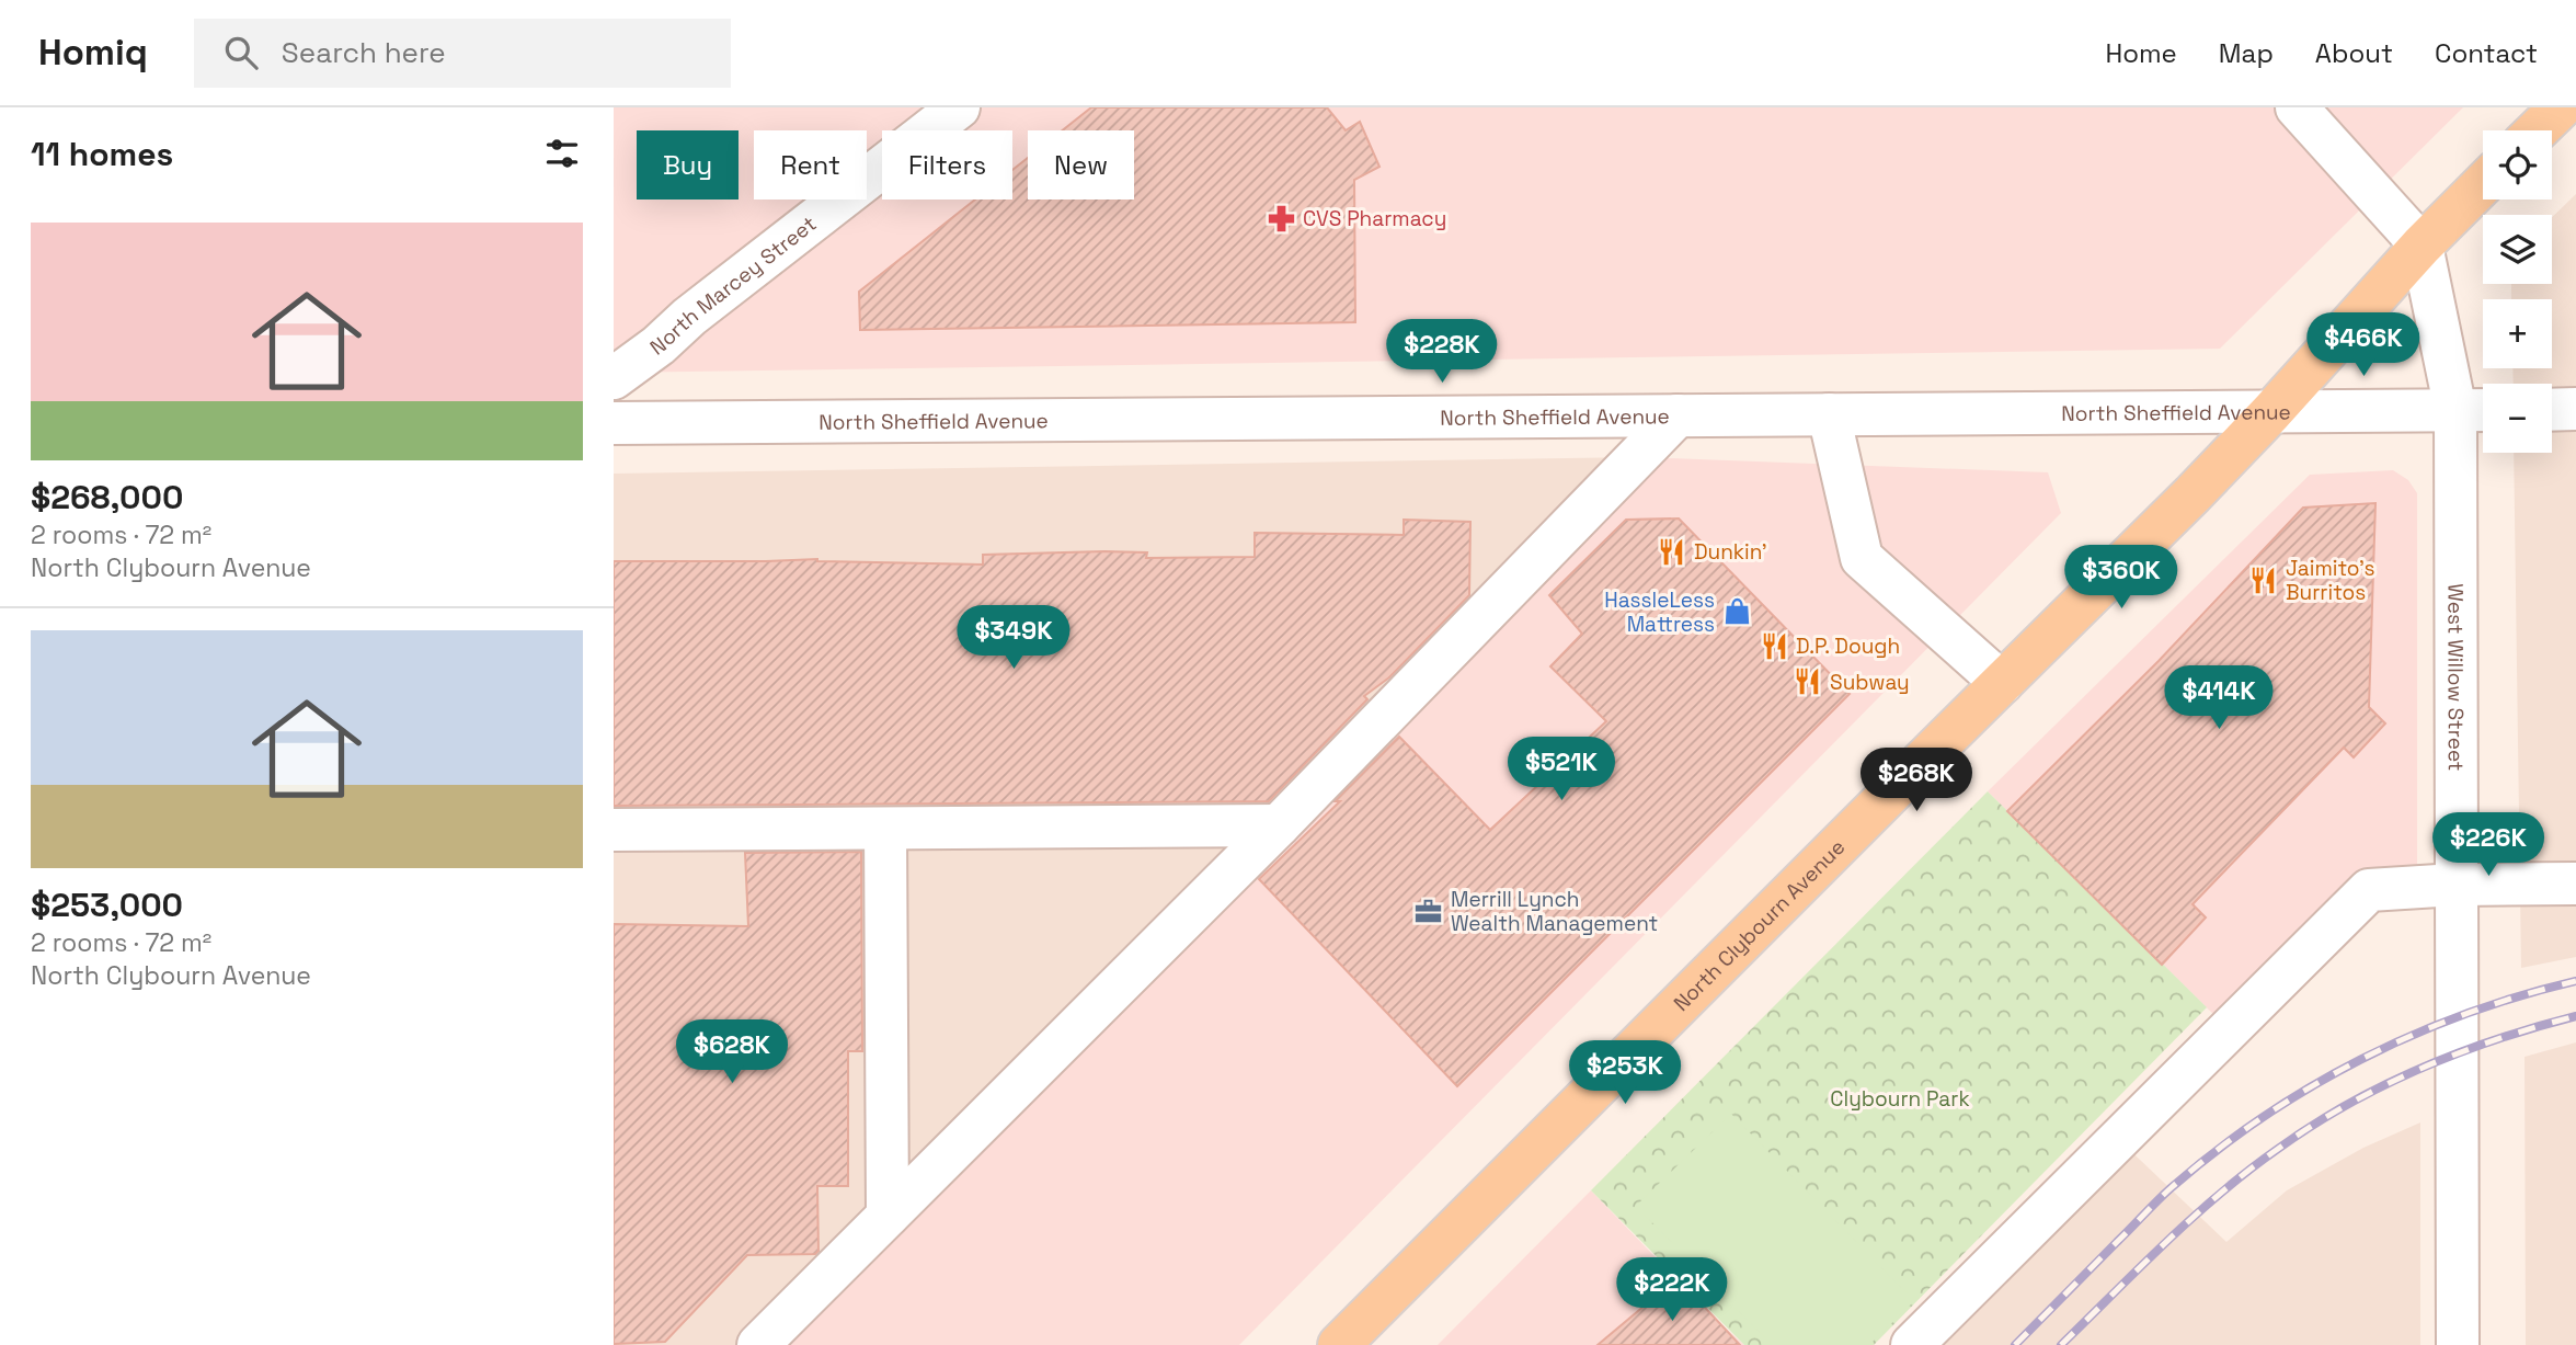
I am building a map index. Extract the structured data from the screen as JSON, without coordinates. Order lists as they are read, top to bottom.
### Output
{
  "streets": {
    "main road": ["North Clybourn Avenue"],
    "street": ["North Marcey Street", "North Sheffield Avenue", "West Willow Street"]
  },
  "crossings": [
    ["North Sheffield Avenue", "West Willow Street"],
    ["North Sheffield Avenue", "North Clybourn Avenue"],
    ["West Willow Street", "North Clybourn Avenue"]
  ],
  "parks": ["Clybourn Park"],
  "places": {
    "pharmacy": ["CVS Pharmacy"],
    "restaurant": [
      "Dunkin'",
      "Jaimito's Burritos",
      "D.P. Dough",
      "Subway"
    ],
    "shop": ["HassleLess Mattress"],
    "office": ["Merrill Lynch Wealth Management"]
  },
  "page": {
    "header": "Homiq",
    "search": "Search here",
    "nav": [
      "Home",
      "Map",
      "About",
      "Contact"
    ],
    "heading": "11 homes",
    "map_buttons": ["+", "−"],
    "chip": [
      "Buy",
      "Rent",
      "Filters",
      "New"
    ],
    "list": [
      {
        "name": "$268,000",
        "note": "2 rooms · 72 m² · North Clybourn Avenue"
      },
      {
        "name": "$253,000",
        "note": "2 rooms · 72 m² · North Clybourn Avenue"
      }
    ],
    "price": [
      "$466K",
      "$228K",
      "$360K",
      "$349K",
      "$414K",
      "$521K",
      "$268K",
      "$226K",
      "$628K",
      "$253K",
      "$222K"
    ]
  }
}
